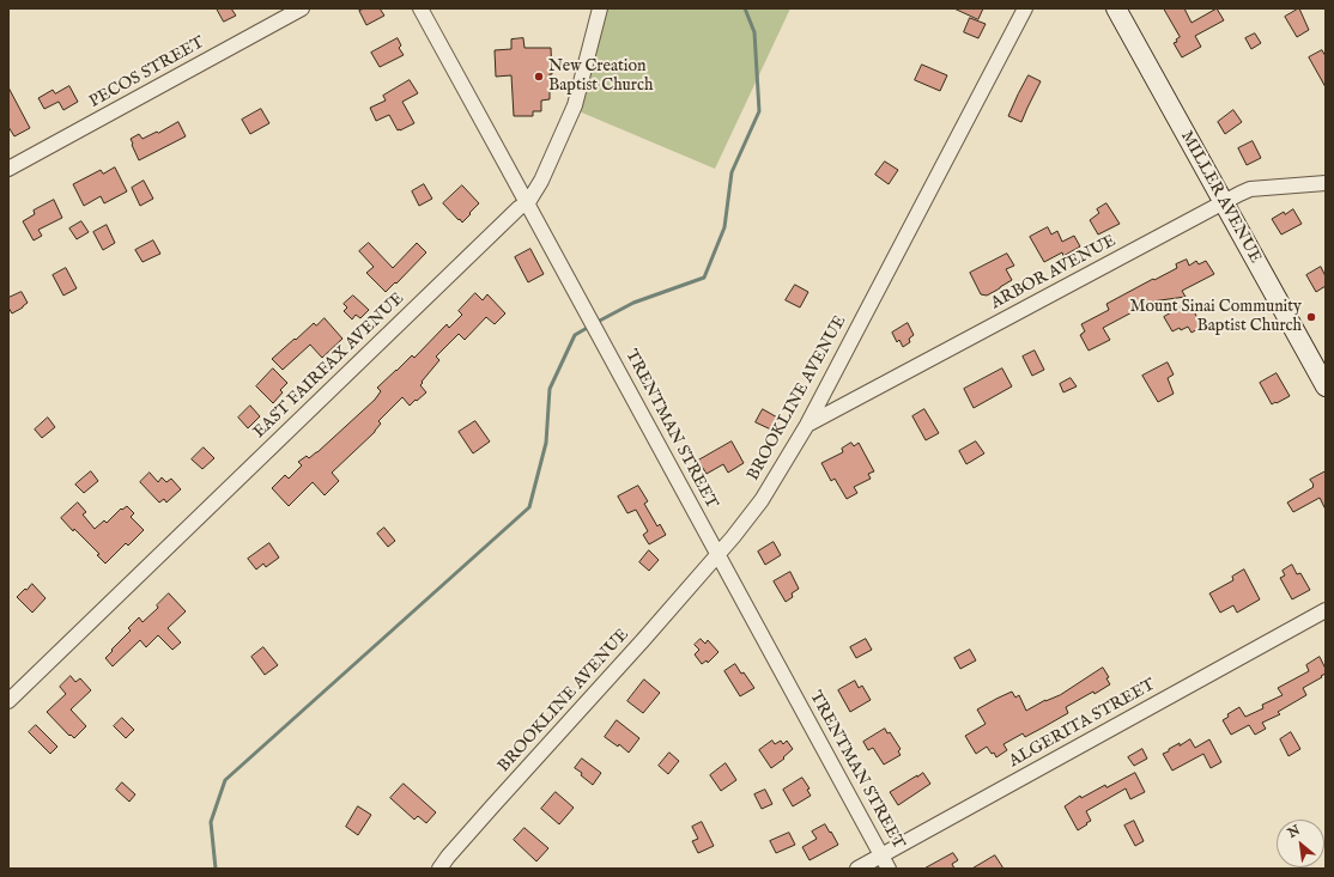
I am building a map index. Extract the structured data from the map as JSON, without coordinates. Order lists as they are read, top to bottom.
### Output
{
  "streets": {
    "main road": ["MILLER AVENUE"],
    "street": [
      "PECOS STREET",
      "ARBOR AVENUE",
      "EAST FAIRFAX AVENUE",
      "BROOKLINE AVENUE",
      "TRENTMAN STREET",
      "ALGERITA STREET"
    ]
  },
  "crossings": [
    ["MILLER AVENUE", "ARBOR AVENUE"],
    ["ARBOR AVENUE", "BROOKLINE AVENUE"],
    ["EAST FAIRFAX AVENUE", "TRENTMAN STREET"],
    ["BROOKLINE AVENUE", "TRENTMAN STREET"],
    ["TRENTMAN STREET", "ALGERITA STREET"]
  ],
  "places": ["New Creation Baptist Church", "Mount Sinai Community Baptist Church"],
  "north": "top left"
}
